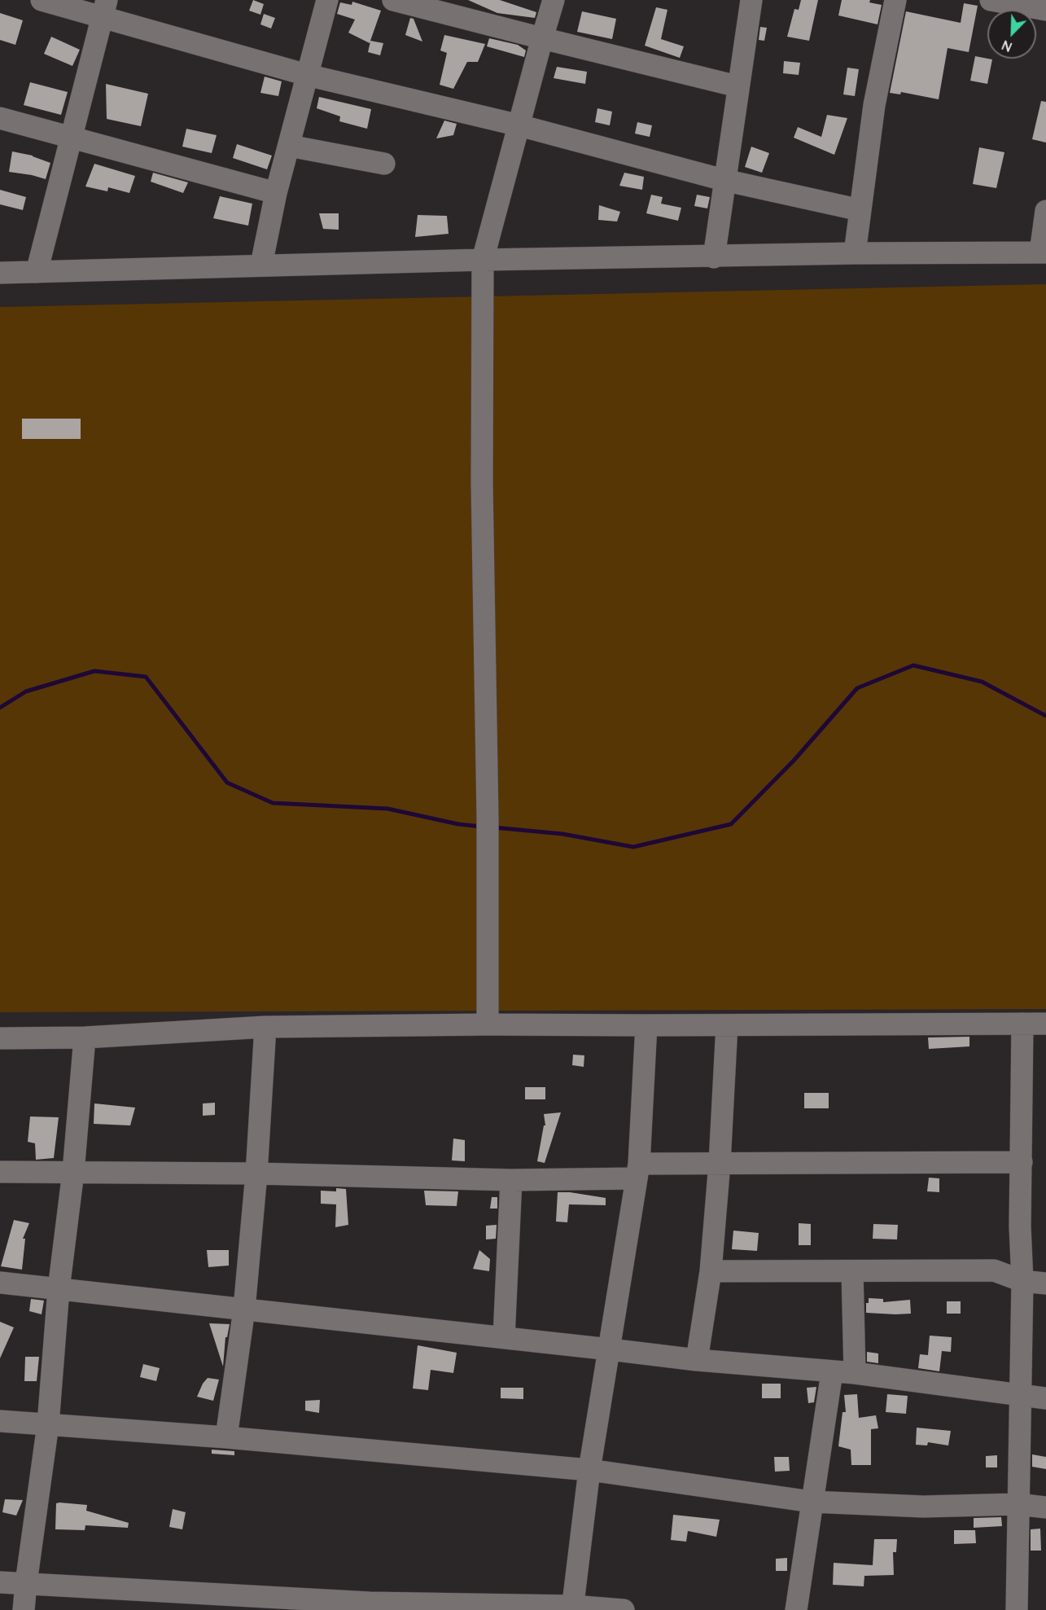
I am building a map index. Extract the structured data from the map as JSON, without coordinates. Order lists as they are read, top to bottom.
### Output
{
  "north": "bottom left"
}
